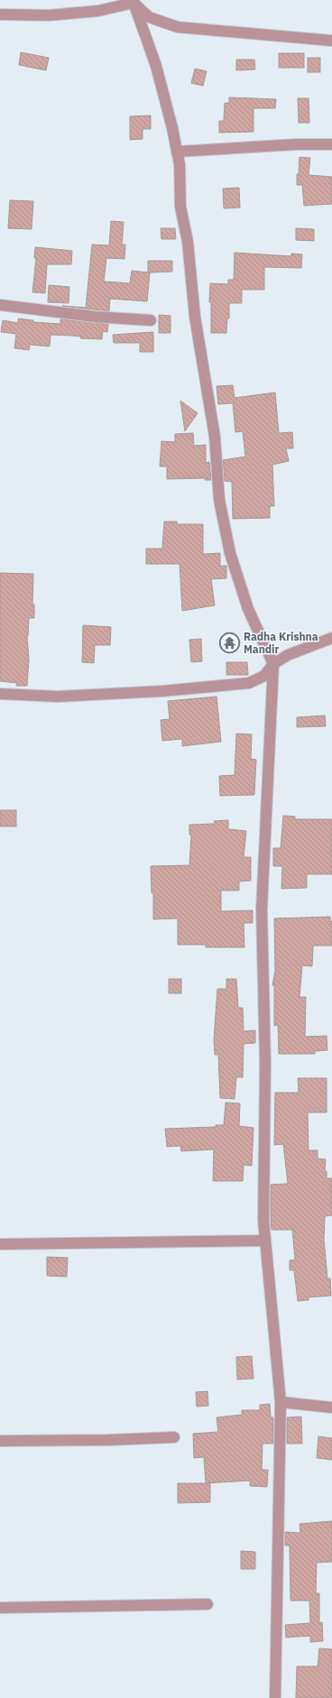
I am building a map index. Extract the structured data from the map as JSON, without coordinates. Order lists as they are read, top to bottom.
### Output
{
  "places": {
    "temple": ["Radha Krishna Mandir"]
  }
}
